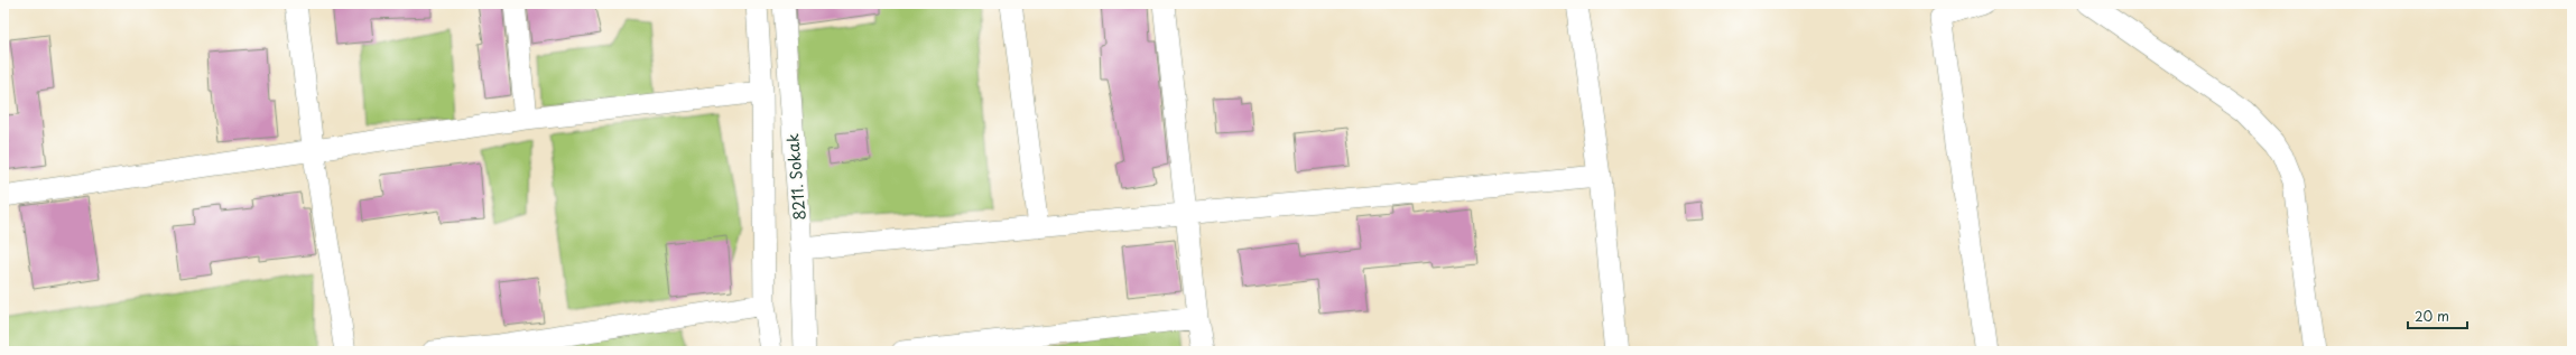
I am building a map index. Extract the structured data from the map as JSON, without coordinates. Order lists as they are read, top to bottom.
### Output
{
  "streets": {
    "street": ["8211. Sokak"]
  },
  "scale_bar": "20 m"
}
